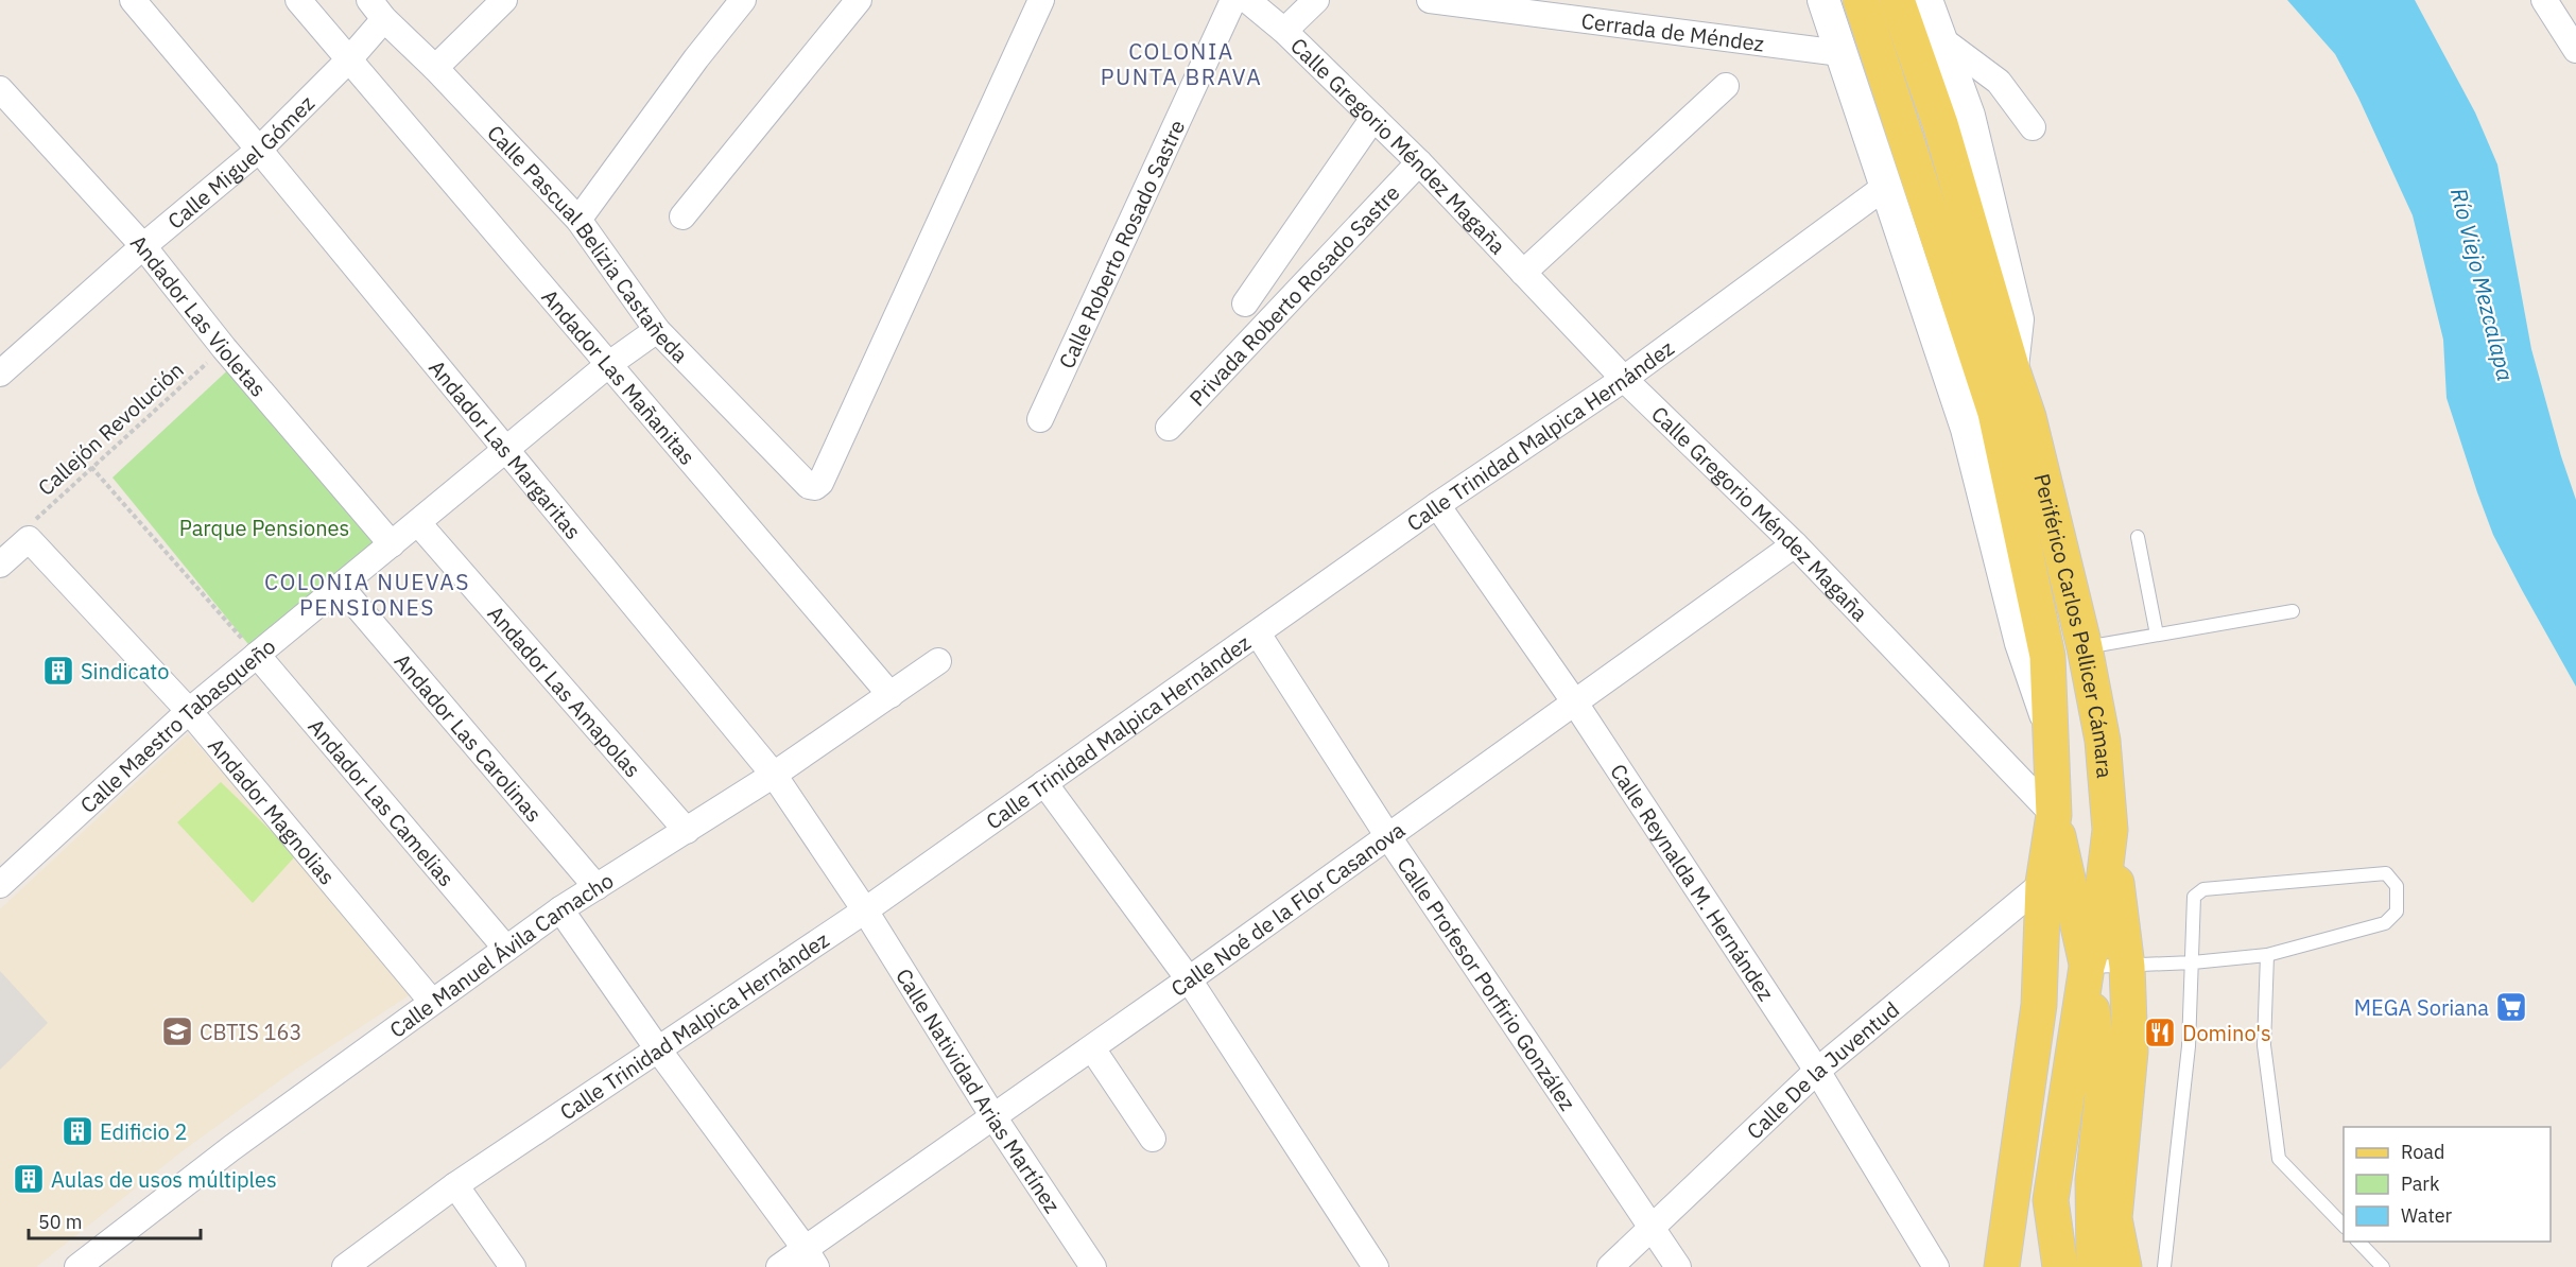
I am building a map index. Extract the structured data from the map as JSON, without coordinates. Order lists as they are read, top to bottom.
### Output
{
  "streets": {
    "main road": ["Periférico Carlos Pellicer Cámara"],
    "street": [
      "Cerrada de Méndez",
      "Calle Gregorio Méndez Magaña",
      "Calle Miguel Gómez",
      "Calle Pascual Belizia Castañeda",
      "Calle Roberto Rosado Sastre",
      "Privada Roberto Rosado Sastre",
      "Andador Las Violetas",
      "Andador Las Mañanitas",
      "Calle Trinidad Malpica Hernández",
      "Andador Las Margaritas",
      "Andador Las Amapolas",
      "Calle Maestro Tabasqueño",
      "Andador Las Carolinas",
      "Andador Las Camelias",
      "Andador Magnolias",
      "Calle Reynalda M. Hernández",
      "Calle Noé de la Flor Casanova",
      "Calle Manuel Ávila Camacho",
      "Calle Profesor Porfirio González",
      "Calle De la Juventud",
      "Calle Natividad Arias Martínez"
    ],
    "path": ["Callejón Revolución"]
  },
  "crossings": [
    ["Calle Gregorio Méndez Magaña", "Privada Roberto Rosado Sastre"],
    ["Calle Gregorio Méndez Magaña", "Calle Trinidad Malpica Hernández"],
    ["Calle Gregorio Méndez Magaña", "Periférico Carlos Pellicer Cámara"],
    ["Calle Gregorio Méndez Magaña", "Calle Noé de la Flor Casanova"],
    ["Calle Miguel Gómez", "Calle Pascual Belizia Castañeda"],
    ["Calle Miguel Gómez", "Andador Las Violetas"],
    ["Calle Miguel Gómez", "Andador Las Mañanitas"],
    ["Calle Miguel Gómez", "Andador Las Margaritas"],
    ["Calle Pascual Belizia Castañeda", "Calle Maestro Tabasqueño"],
    ["Andador Las Violetas", "Callejón Revolución"],
    ["Andador Las Violetas", "Calle Maestro Tabasqueño"],
    ["Andador Las Mañanitas", "Calle Maestro Tabasqueño"],
    ["Andador Las Mañanitas", "Calle Manuel Ávila Camacho"],
    ["Callejón Revolución", "Andador Magnolias"],
    ["Calle Trinidad Malpica Hernández", "Andador Las Margaritas"],
    ["Calle Trinidad Malpica Hernández", "Calle Reynalda M. Hernández"],
    ["Calle Trinidad Malpica Hernández", "Calle Profesor Porfirio González"],
    ["Calle Trinidad Malpica Hernández", "Calle Natividad Arias Martínez"],
    ["Andador Las Margaritas", "Calle Maestro Tabasqueño"],
    ["Andador Las Margaritas", "Calle Manuel Ávila Camacho"],
    ["Andador Las Margaritas", "Calle Natividad Arias Martínez"],
    ["Periférico Carlos Pellicer Cámara", "Calle De la Juventud"],
    ["Andador Las Amapolas", "Calle Maestro Tabasqueño"],
    ["Andador Las Amapolas", "Calle Manuel Ávila Camacho"],
    ["Calle Maestro Tabasqueño", "Andador Las Carolinas"],
    ["Calle Maestro Tabasqueño", "Andador Las Camelias"],
    ["Calle Maestro Tabasqueño", "Andador Magnolias"],
    ["Andador Las Carolinas", "Calle Manuel Ávila Camacho"],
    ["Andador Las Camelias", "Calle Manuel Ávila Camacho"],
    ["Andador Magnolias", "Calle Manuel Ávila Camacho"],
    ["Calle Reynalda M. Hernández", "Calle Noé de la Flor Casanova"],
    ["Calle Reynalda M. Hernández", "Calle De la Juventud"],
    ["Calle Noé de la Flor Casanova", "Calle Profesor Porfirio González"],
    ["Calle Noé de la Flor Casanova", "Calle Natividad Arias Martínez"],
    ["Calle Profesor Porfirio González", "Calle De la Juventud"]
  ],
  "districts": ["COLONIA PUNTA BRAVA", "COLONIA NUEVAS PENSIONES"],
  "water": ["Río Viejo Mezcalapa"],
  "parks": ["Parque Pensiones"],
  "places": {
    "building": ["Sindicato", "Edificio 2", "Aulas de usos múltiples"],
    "supermarket": ["MEGA Soriana"],
    "school or university": ["CBTIS 163"],
    "restaurant": ["Domino's"]
  },
  "legend": ["Road", "Park", "Water"],
  "scale_bar": "50 m"
}
